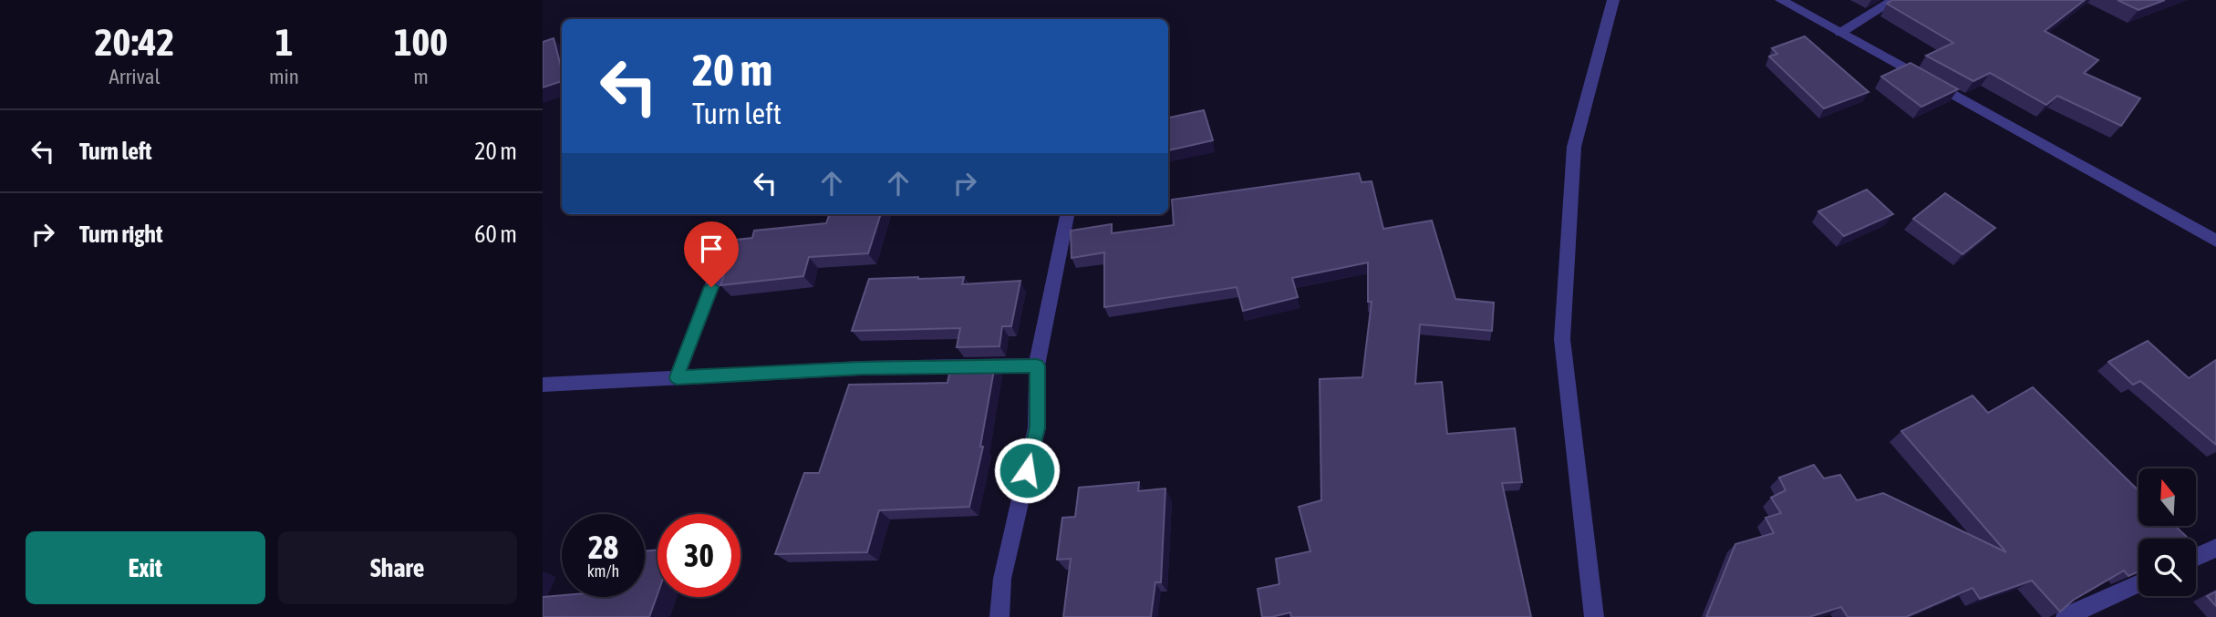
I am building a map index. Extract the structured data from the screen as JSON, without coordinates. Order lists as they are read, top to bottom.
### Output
{
  "north": "top",
  "page": {
    "eta": [
      "20:42",
      "Arrival",
      "1",
      "min",
      "100",
      "m"
    ],
    "turn": ["20 m", "Turn left"],
    "list": [
      {
        "name": "Turn left",
        "value": "20 m"
      },
      {
        "name": "Turn right",
        "value": "60 m"
      }
    ],
    "speed": "28 km/h",
    "limit": "30",
    "buttons": ["Exit", "Share"]
  }
}
